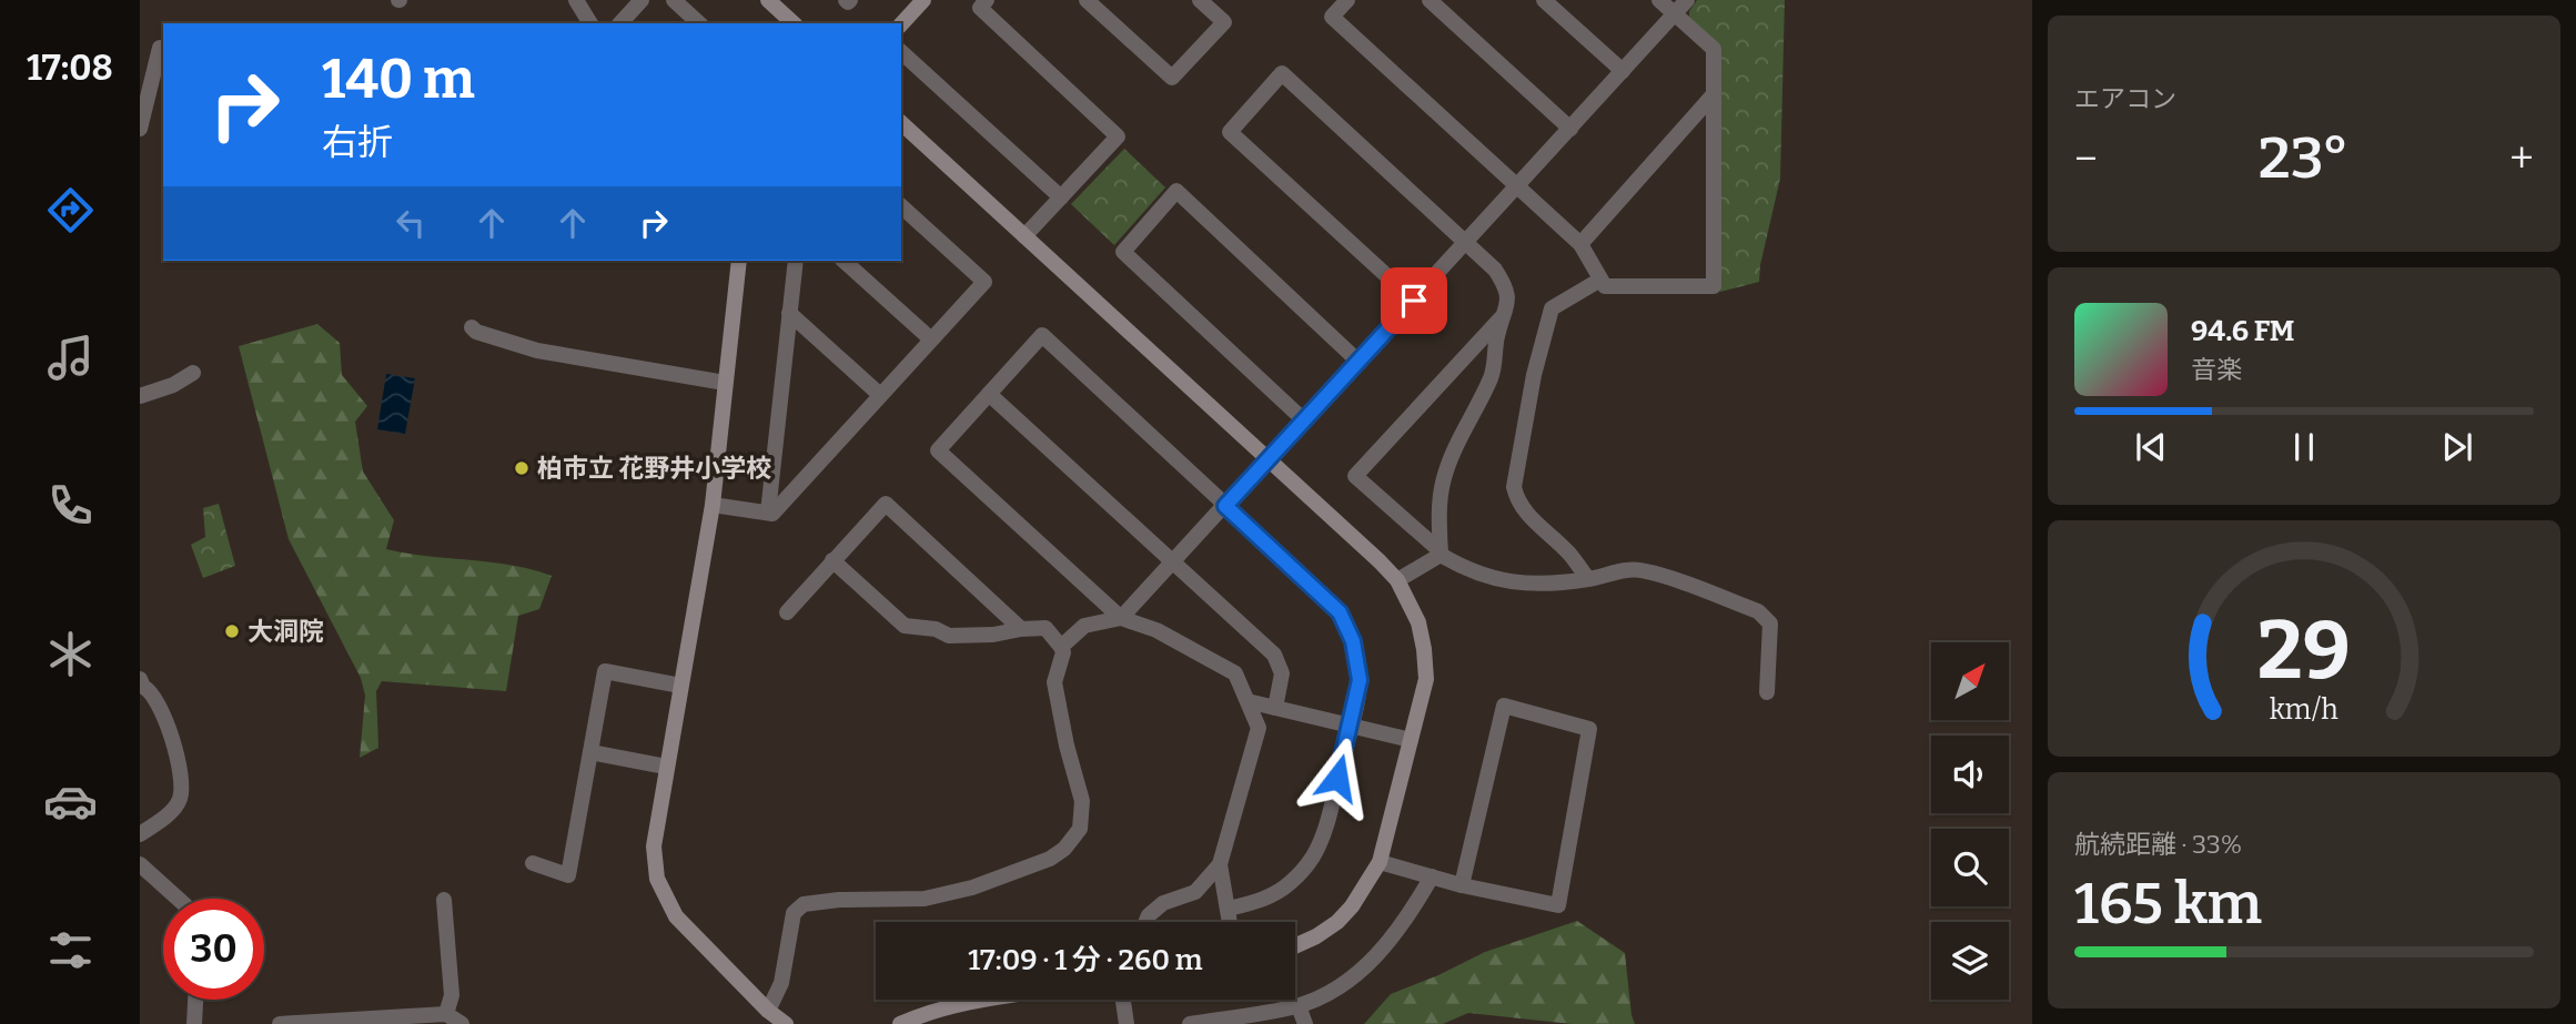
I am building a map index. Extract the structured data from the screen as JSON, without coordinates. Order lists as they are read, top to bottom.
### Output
{
  "places": ["柏市立 花野井小学校", "大洞院"],
  "north": "top right",
  "page": {
    "tabs": "17:08",
    "tile": [
      "エアコン",
      ["航続距離 · 33%", "165 km"]
    ],
    "turn": ["140 m", "右折"],
    "heat": ["−", "23°", "+"],
    "song": ["94.6 FM", "音楽"],
    "limit": "30",
    "trip": "17:09 · 1 分 · 260 m",
    "gauge": ["29", "km/h"]
  }
}
